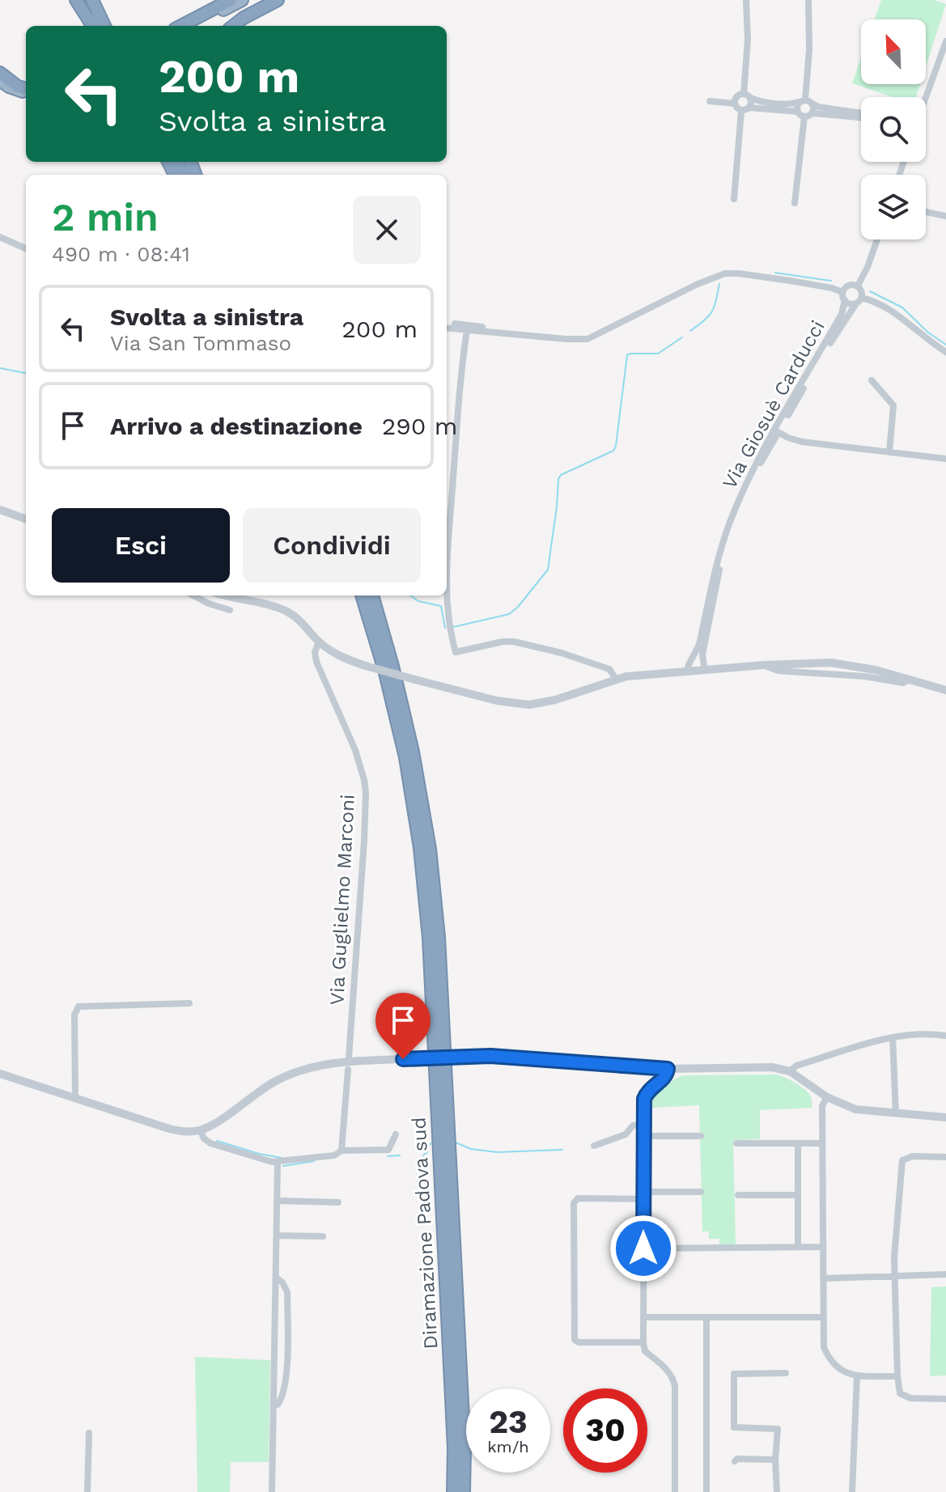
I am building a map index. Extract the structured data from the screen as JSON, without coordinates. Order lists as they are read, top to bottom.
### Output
{
  "streets": {
    "highway": ["Diramazione Padova sud"],
    "street": ["Via Giosuè Carducci", "Via Guglielmo Marconi"]
  },
  "north": "top left",
  "page": {
    "turn": ["200 m", "Svolta a sinistra"],
    "heading": ["2 min", "490 m · 08:41"],
    "list": [
      {
        "name": "Svolta a sinistra",
        "note": "Via San Tommaso",
        "value": "200 m"
      },
      {
        "name": "Arrivo a destinazione",
        "value": "290 m"
      }
    ],
    "buttons": ["Esci", "Condividi"],
    "speed": "23 km/h",
    "limit": "30"
  }
}
